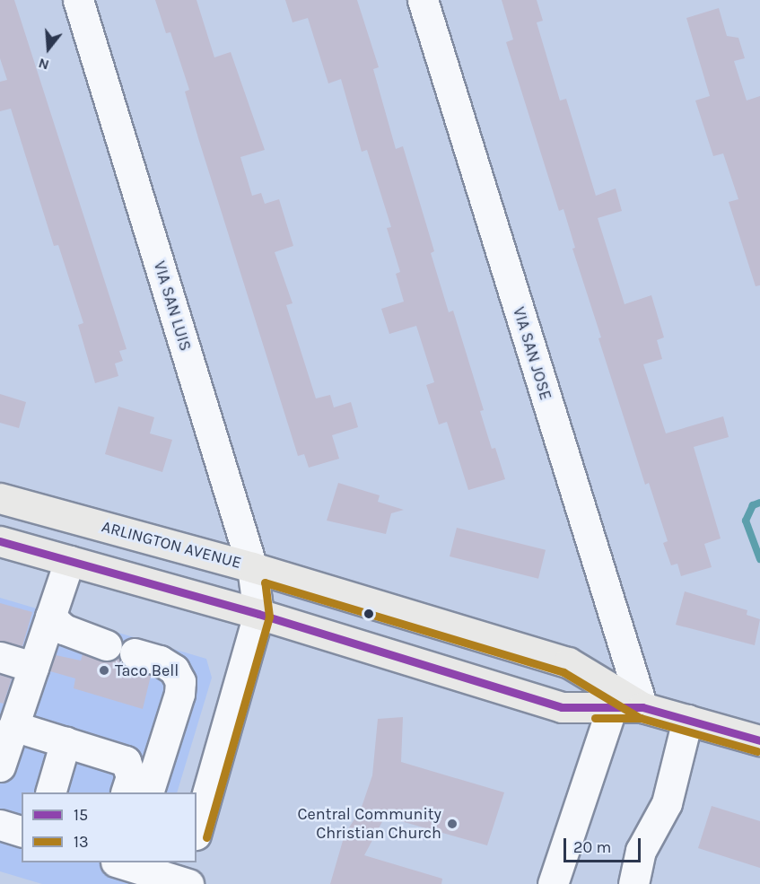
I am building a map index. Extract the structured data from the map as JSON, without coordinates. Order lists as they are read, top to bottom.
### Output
{
  "streets": {
    "main road": ["ARLINGTON AVENUE"],
    "street": ["VIA SAN LUIS", "VIA SAN JOSE"]
  },
  "crossings": [
    ["VIA SAN LUIS", "ARLINGTON AVENUE"],
    ["VIA SAN JOSE", "ARLINGTON AVENUE"]
  ],
  "places": ["Taco Bell", "Central Community Christian Church"],
  "lines": ["transit line 15", "transit line 13"],
  "legend": ["15", "13"],
  "scale_bar": "20 m",
  "north": "bottom"
}
